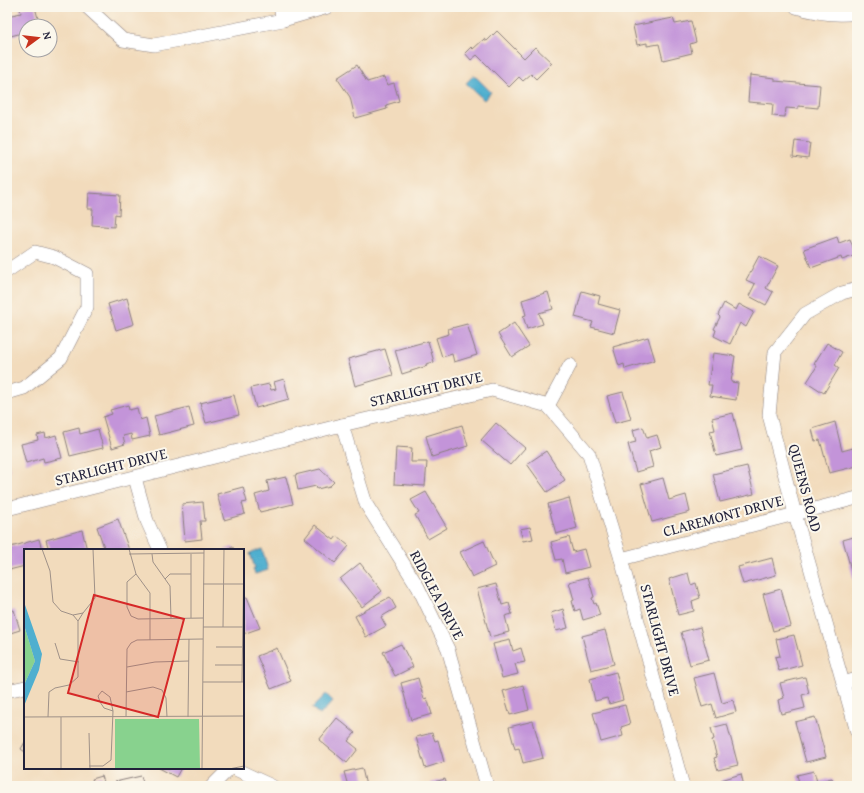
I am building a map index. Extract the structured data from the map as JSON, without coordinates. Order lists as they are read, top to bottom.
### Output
{
  "streets": {
    "street": [
      "STARLIGHT DRIVE",
      "QUEENS ROAD",
      "CLAREMONT DRIVE",
      "RIDGLEA DRIVE"
    ]
  },
  "crossings": [
    ["STARLIGHT DRIVE", "CLAREMONT DRIVE"],
    ["STARLIGHT DRIVE", "RIDGLEA DRIVE"],
    ["QUEENS ROAD", "CLAREMONT DRIVE"]
  ],
  "north": "right"
}
